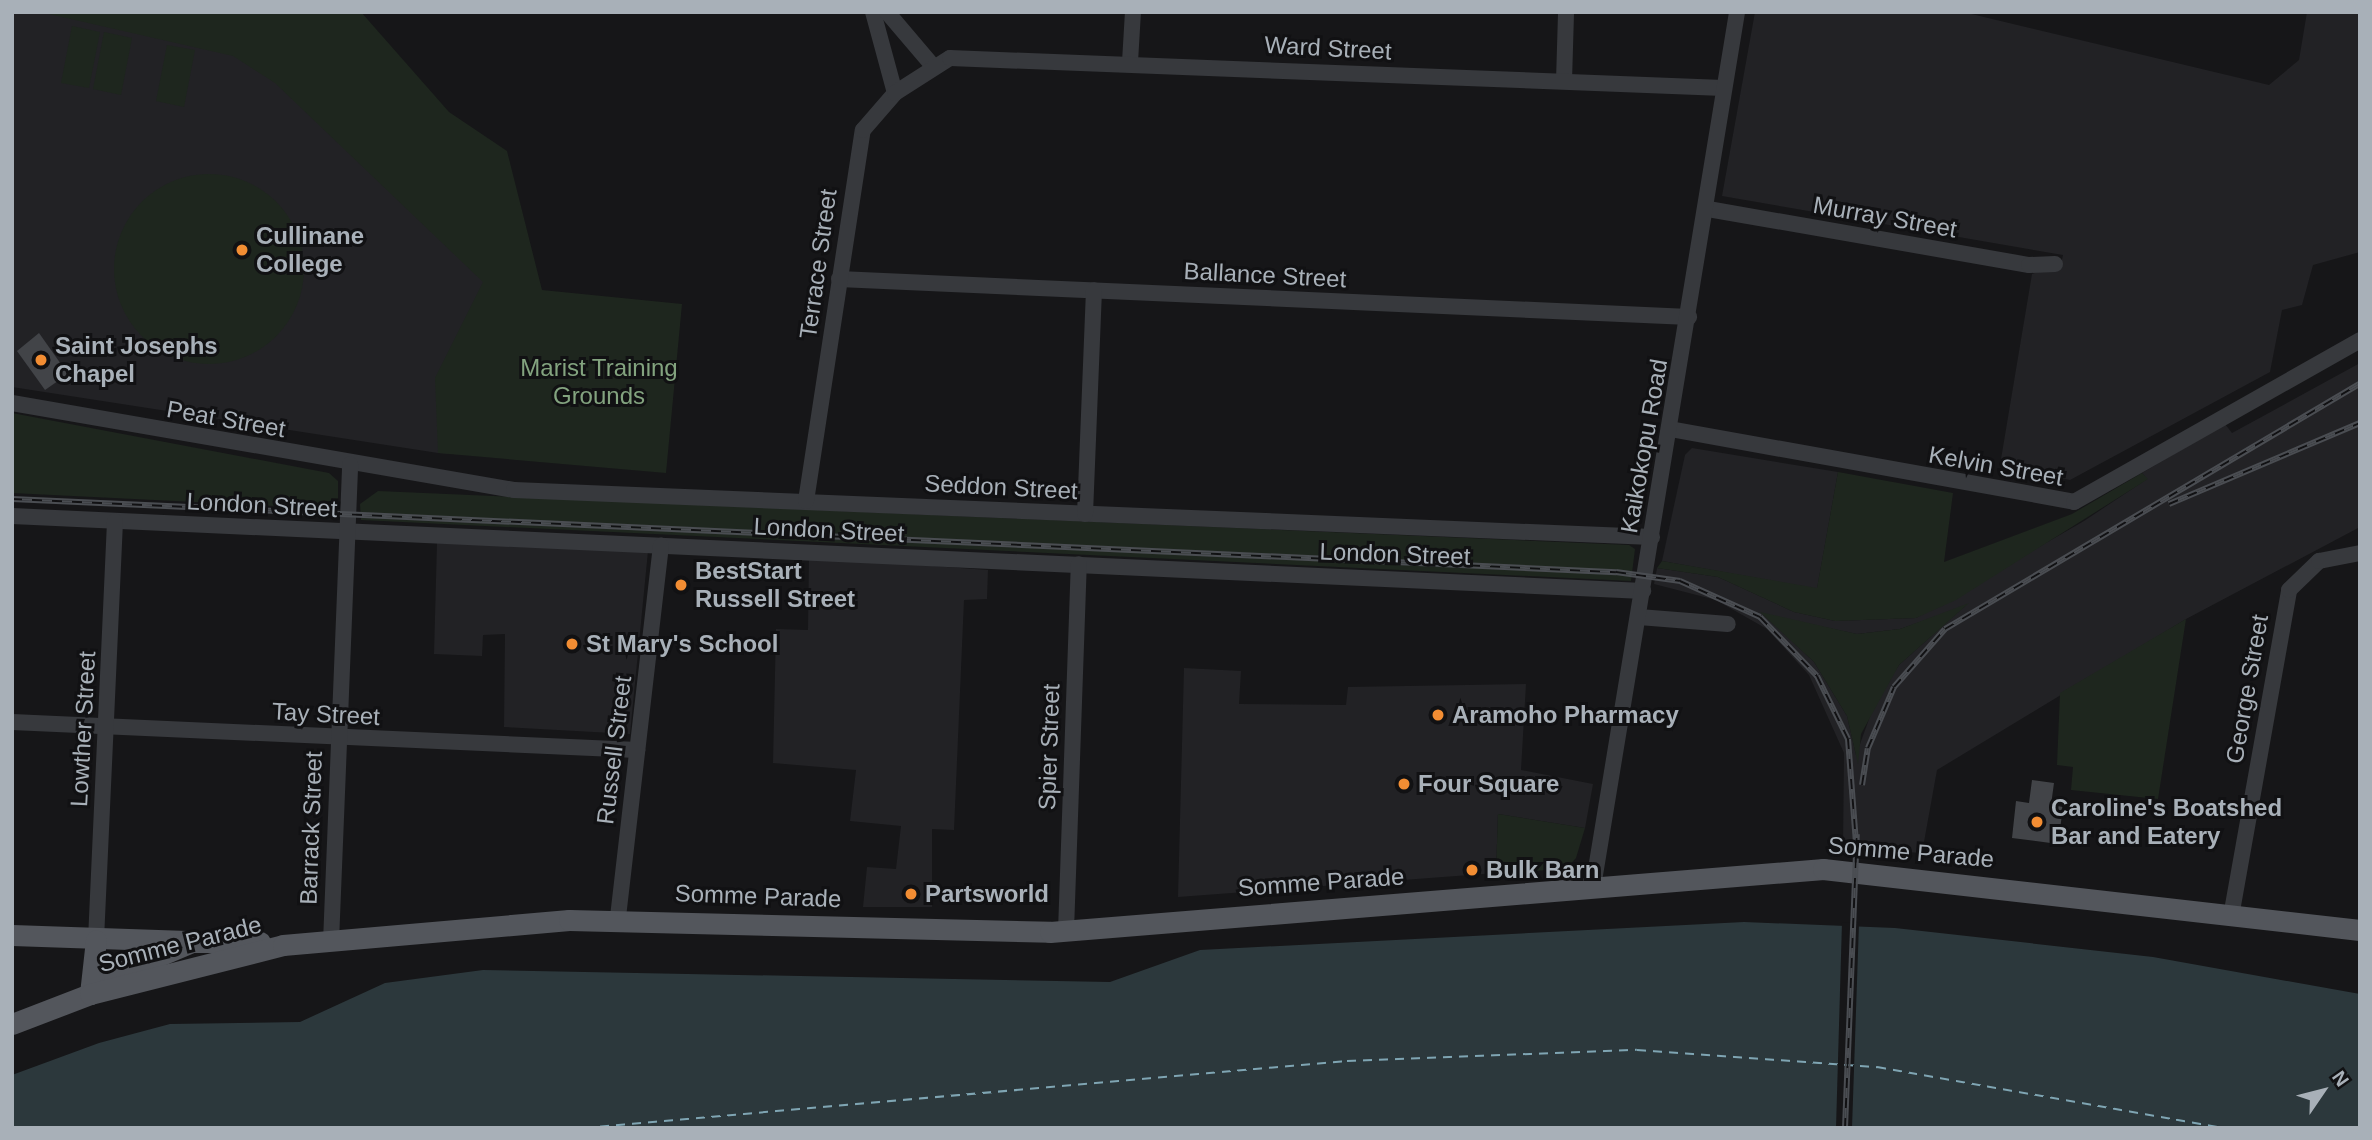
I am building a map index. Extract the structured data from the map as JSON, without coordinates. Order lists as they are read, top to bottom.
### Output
{
  "streets": {
    "main road": ["Somme Parade"],
    "street": [
      "Ward Street",
      "Murray Street",
      "Terrace Street",
      "Ballance Street",
      "Peat Street",
      "Kaikokopu Road",
      "Kelvin Street",
      "Seddon Street",
      "London Street",
      "George Street",
      "Tay Street",
      "Lowther Street",
      "Spier Street",
      "Russell Street",
      "Barrack Street"
    ]
  },
  "crossings": [
    ["Ward Street", "Terrace Street"],
    ["Ward Street", "Kaikokopu Road"],
    ["Murray Street", "Kaikokopu Road"],
    ["Terrace Street", "Ballance Street"],
    ["Terrace Street", "Seddon Street"],
    ["Ballance Street", "Kaikokopu Road"],
    ["Peat Street", "Seddon Street"],
    ["Peat Street", "Barrack Street"],
    ["Kaikokopu Road", "Kelvin Street"],
    ["Kaikokopu Road", "Seddon Street"],
    ["Kaikokopu Road", "London Street"],
    ["Kaikokopu Road", "Somme Parade"],
    ["Seddon Street", "Barrack Street"],
    ["London Street", "Lowther Street"],
    ["London Street", "Spier Street"],
    ["London Street", "Russell Street"],
    ["London Street", "Barrack Street"],
    ["George Street", "Somme Parade"],
    ["Tay Street", "Lowther Street"],
    ["Tay Street", "Russell Street"],
    ["Tay Street", "Barrack Street"],
    ["Spier Street", "Somme Parade"],
    ["Russell Street", "Somme Parade"],
    ["Barrack Street", "Somme Parade"]
  ],
  "parks": ["Marist Training Grounds"],
  "places": [
    "Cullinane College",
    "Saint Josephs Chapel",
    "BestStart Russell Street",
    "St Mary's School",
    "Aramoho Pharmacy",
    "Four Square",
    "Caroline's Boatshed Bar and Eatery",
    "Bulk Barn",
    "Partsworld"
  ],
  "north": "top right"
}
